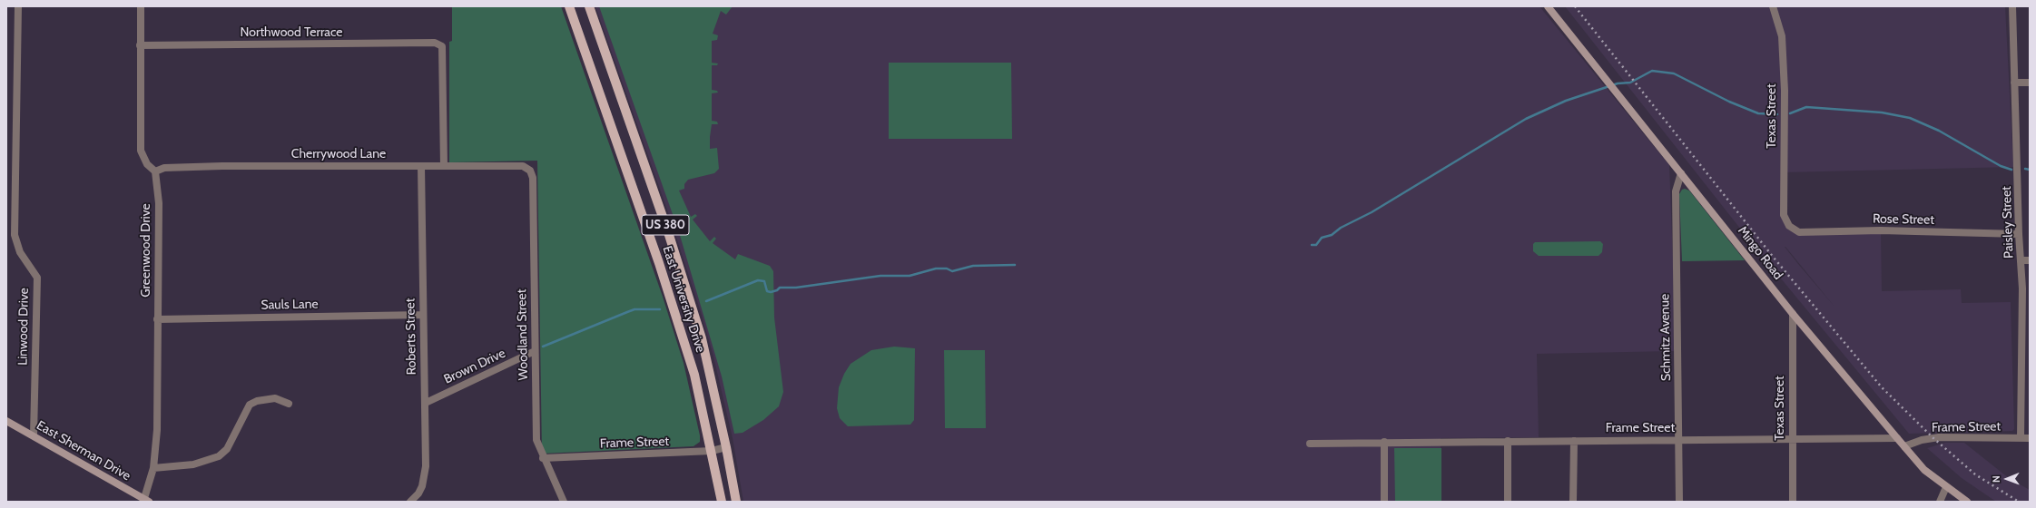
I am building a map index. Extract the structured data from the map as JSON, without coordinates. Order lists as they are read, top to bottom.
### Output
{
  "streets": {
    "main road": ["US 380", "East University Drive"],
    "street": [
      "Northwood Terrace",
      "Texas Street",
      "Cherrywood Lane",
      "Rose Street",
      "Paisley Street",
      "Greenwood Drive",
      "Mingo Road",
      "Sauls Lane",
      "Linwood Drive",
      "Woodland Street",
      "Roberts Street",
      "Schmitz Avenue",
      "Brown Drive",
      "Frame Street",
      "East Sherman Drive"
    ]
  },
  "crossings": [
    ["Northwood Terrace", "Cherrywood Lane"],
    ["Texas Street", "Rose Street"],
    ["Texas Street", "Mingo Road"],
    ["Texas Street", "Frame Street"],
    ["Cherrywood Lane", "Greenwood Drive"],
    ["Cherrywood Lane", "Woodland Street"],
    ["Cherrywood Lane", "Roberts Street"],
    ["Rose Street", "Paisley Street"],
    ["Paisley Street", "Frame Street"],
    ["Greenwood Drive", "Sauls Lane"],
    ["Greenwood Drive", "East Sherman Drive"],
    ["Mingo Road", "Schmitz Avenue"],
    ["Mingo Road", "Frame Street"],
    ["East University Drive", "Frame Street"],
    ["Sauls Lane", "Roberts Street"],
    ["Linwood Drive", "East Sherman Drive"],
    ["Woodland Street", "Brown Drive"],
    ["Woodland Street", "Frame Street"],
    ["Roberts Street", "Brown Drive"],
    ["Schmitz Avenue", "Frame Street"]
  ],
  "north": "left"
}
